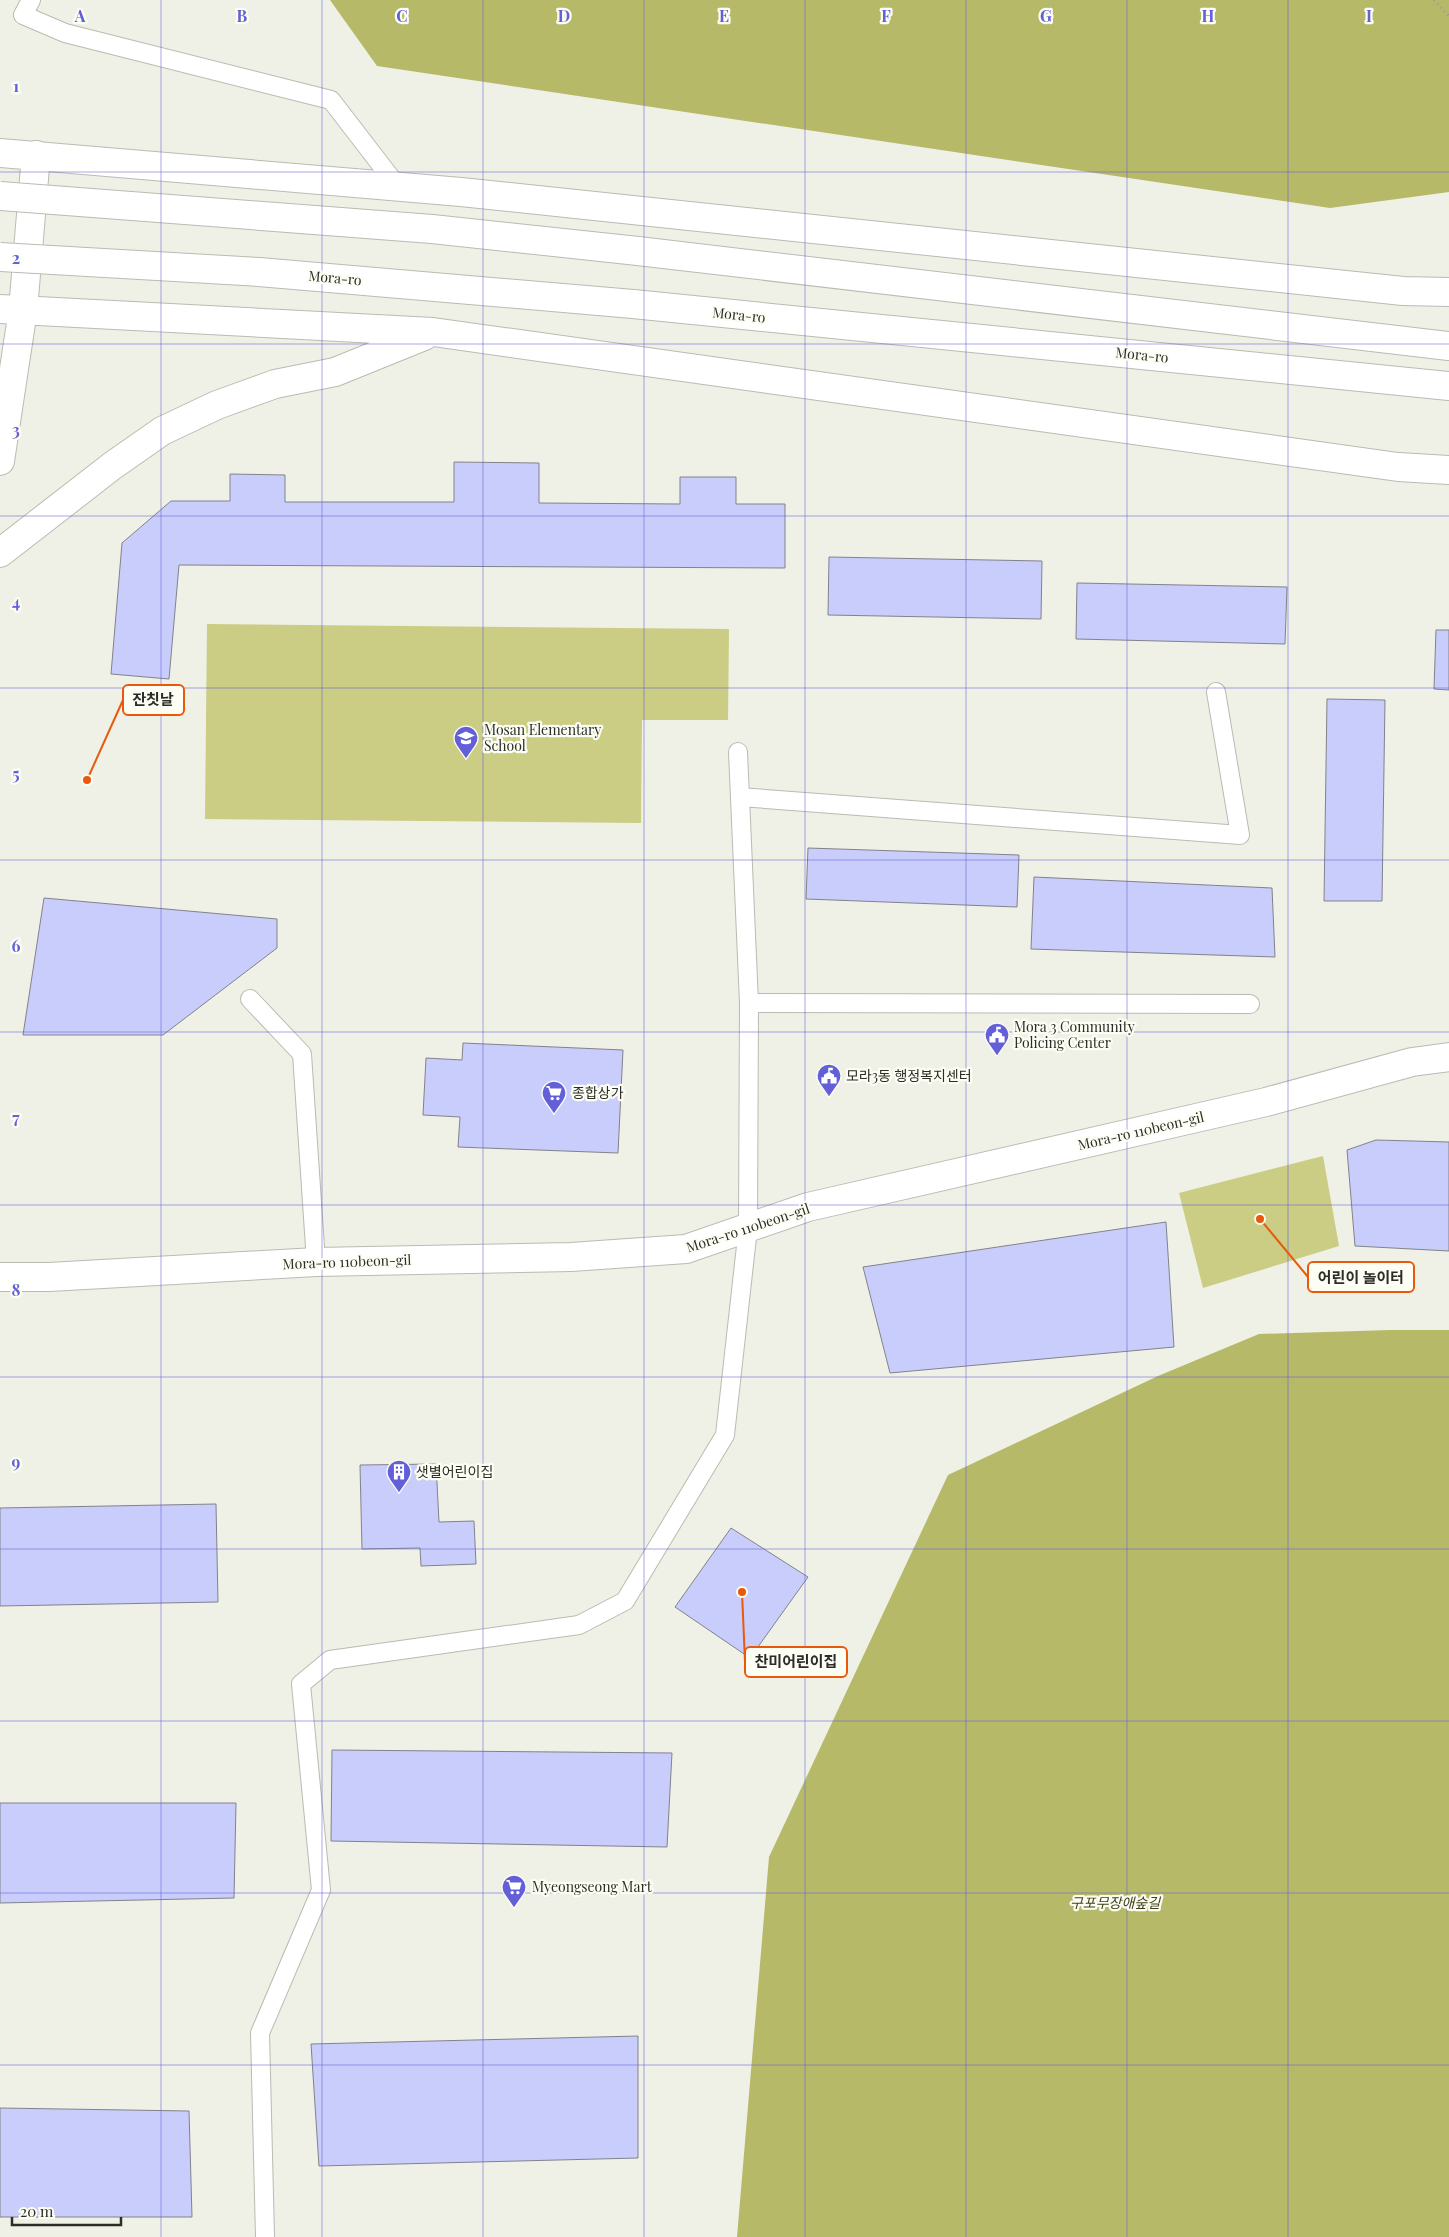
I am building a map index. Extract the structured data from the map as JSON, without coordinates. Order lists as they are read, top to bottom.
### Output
{
  "streets": {
    "main road": ["Mora-ro", "Mora-ro 110beon-gil"]
  },
  "parks": ["구포무장애숲길"],
  "places": {
    "school or university": ["Mosan Elementary School"],
    "other": ["잔칫날", "어린이 놀이터", "찬미어린이집"],
    "public building": ["Mora 3 Community Policing Center", "모라3동 행정복지센터"],
    "supermarket": ["종합상가", "Myeongseong Mart"],
    "building": ["샛별어린이집"]
  },
  "scale_bar": "20 m",
  "grid": {
    "columns": [
      "A",
      "B",
      "C",
      "D",
      "E",
      "F",
      "G",
      "H",
      "I"
    ],
    "rows": [
      "1",
      "2",
      "3",
      "4",
      "5",
      "6",
      "7",
      "8",
      "9"
    ]
  }
}
